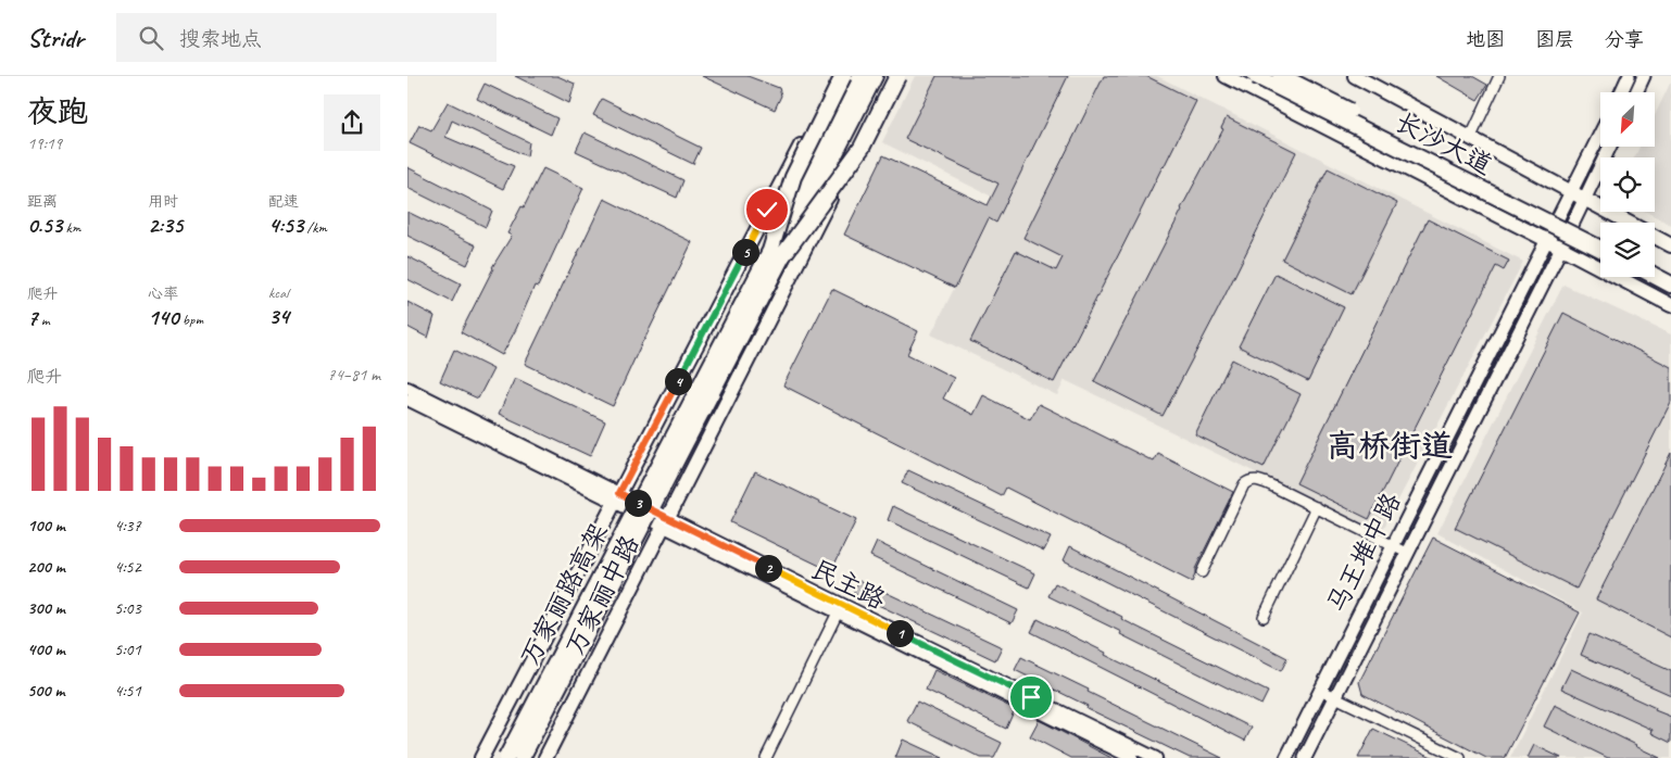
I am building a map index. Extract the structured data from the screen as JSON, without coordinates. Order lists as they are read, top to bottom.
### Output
{
  "streets": {
    "highway": ["长沙大道", "万家丽路高架"],
    "main road": ["马王堆中路", "万家丽中路"],
    "street": ["民主路"]
  },
  "crossings": [
    ["民主路", "万家丽中路"]
  ],
  "districts": ["高桥街道"],
  "north": "bottom left",
  "page": {
    "header": "Stridr",
    "search": "搜索地点",
    "nav": ["地图", "图层", "分享"],
    "heading": ["夜跑", "19:19"],
    "stats": [
      ["距离", "0.53 km"],
      ["用时", "2:35"],
      ["配速", "4:53 /km"],
      ["爬升", "7 m"],
      ["心率", "140 bpm"],
      ["kcal", "34"]
    ],
    "pins": [
      "5",
      "4",
      "3",
      "2",
      "1"
    ],
    "chart": ["爬升", "74–81 m"],
    "list": [
      {
        "name": "100 m",
        "note": "4:37"
      },
      {
        "name": "200 m",
        "note": "4:52"
      },
      {
        "name": "300 m",
        "note": "5:03"
      },
      {
        "name": "400 m",
        "note": "5:01"
      },
      {
        "name": "500 m",
        "note": "4:51"
      }
    ]
  }
}
